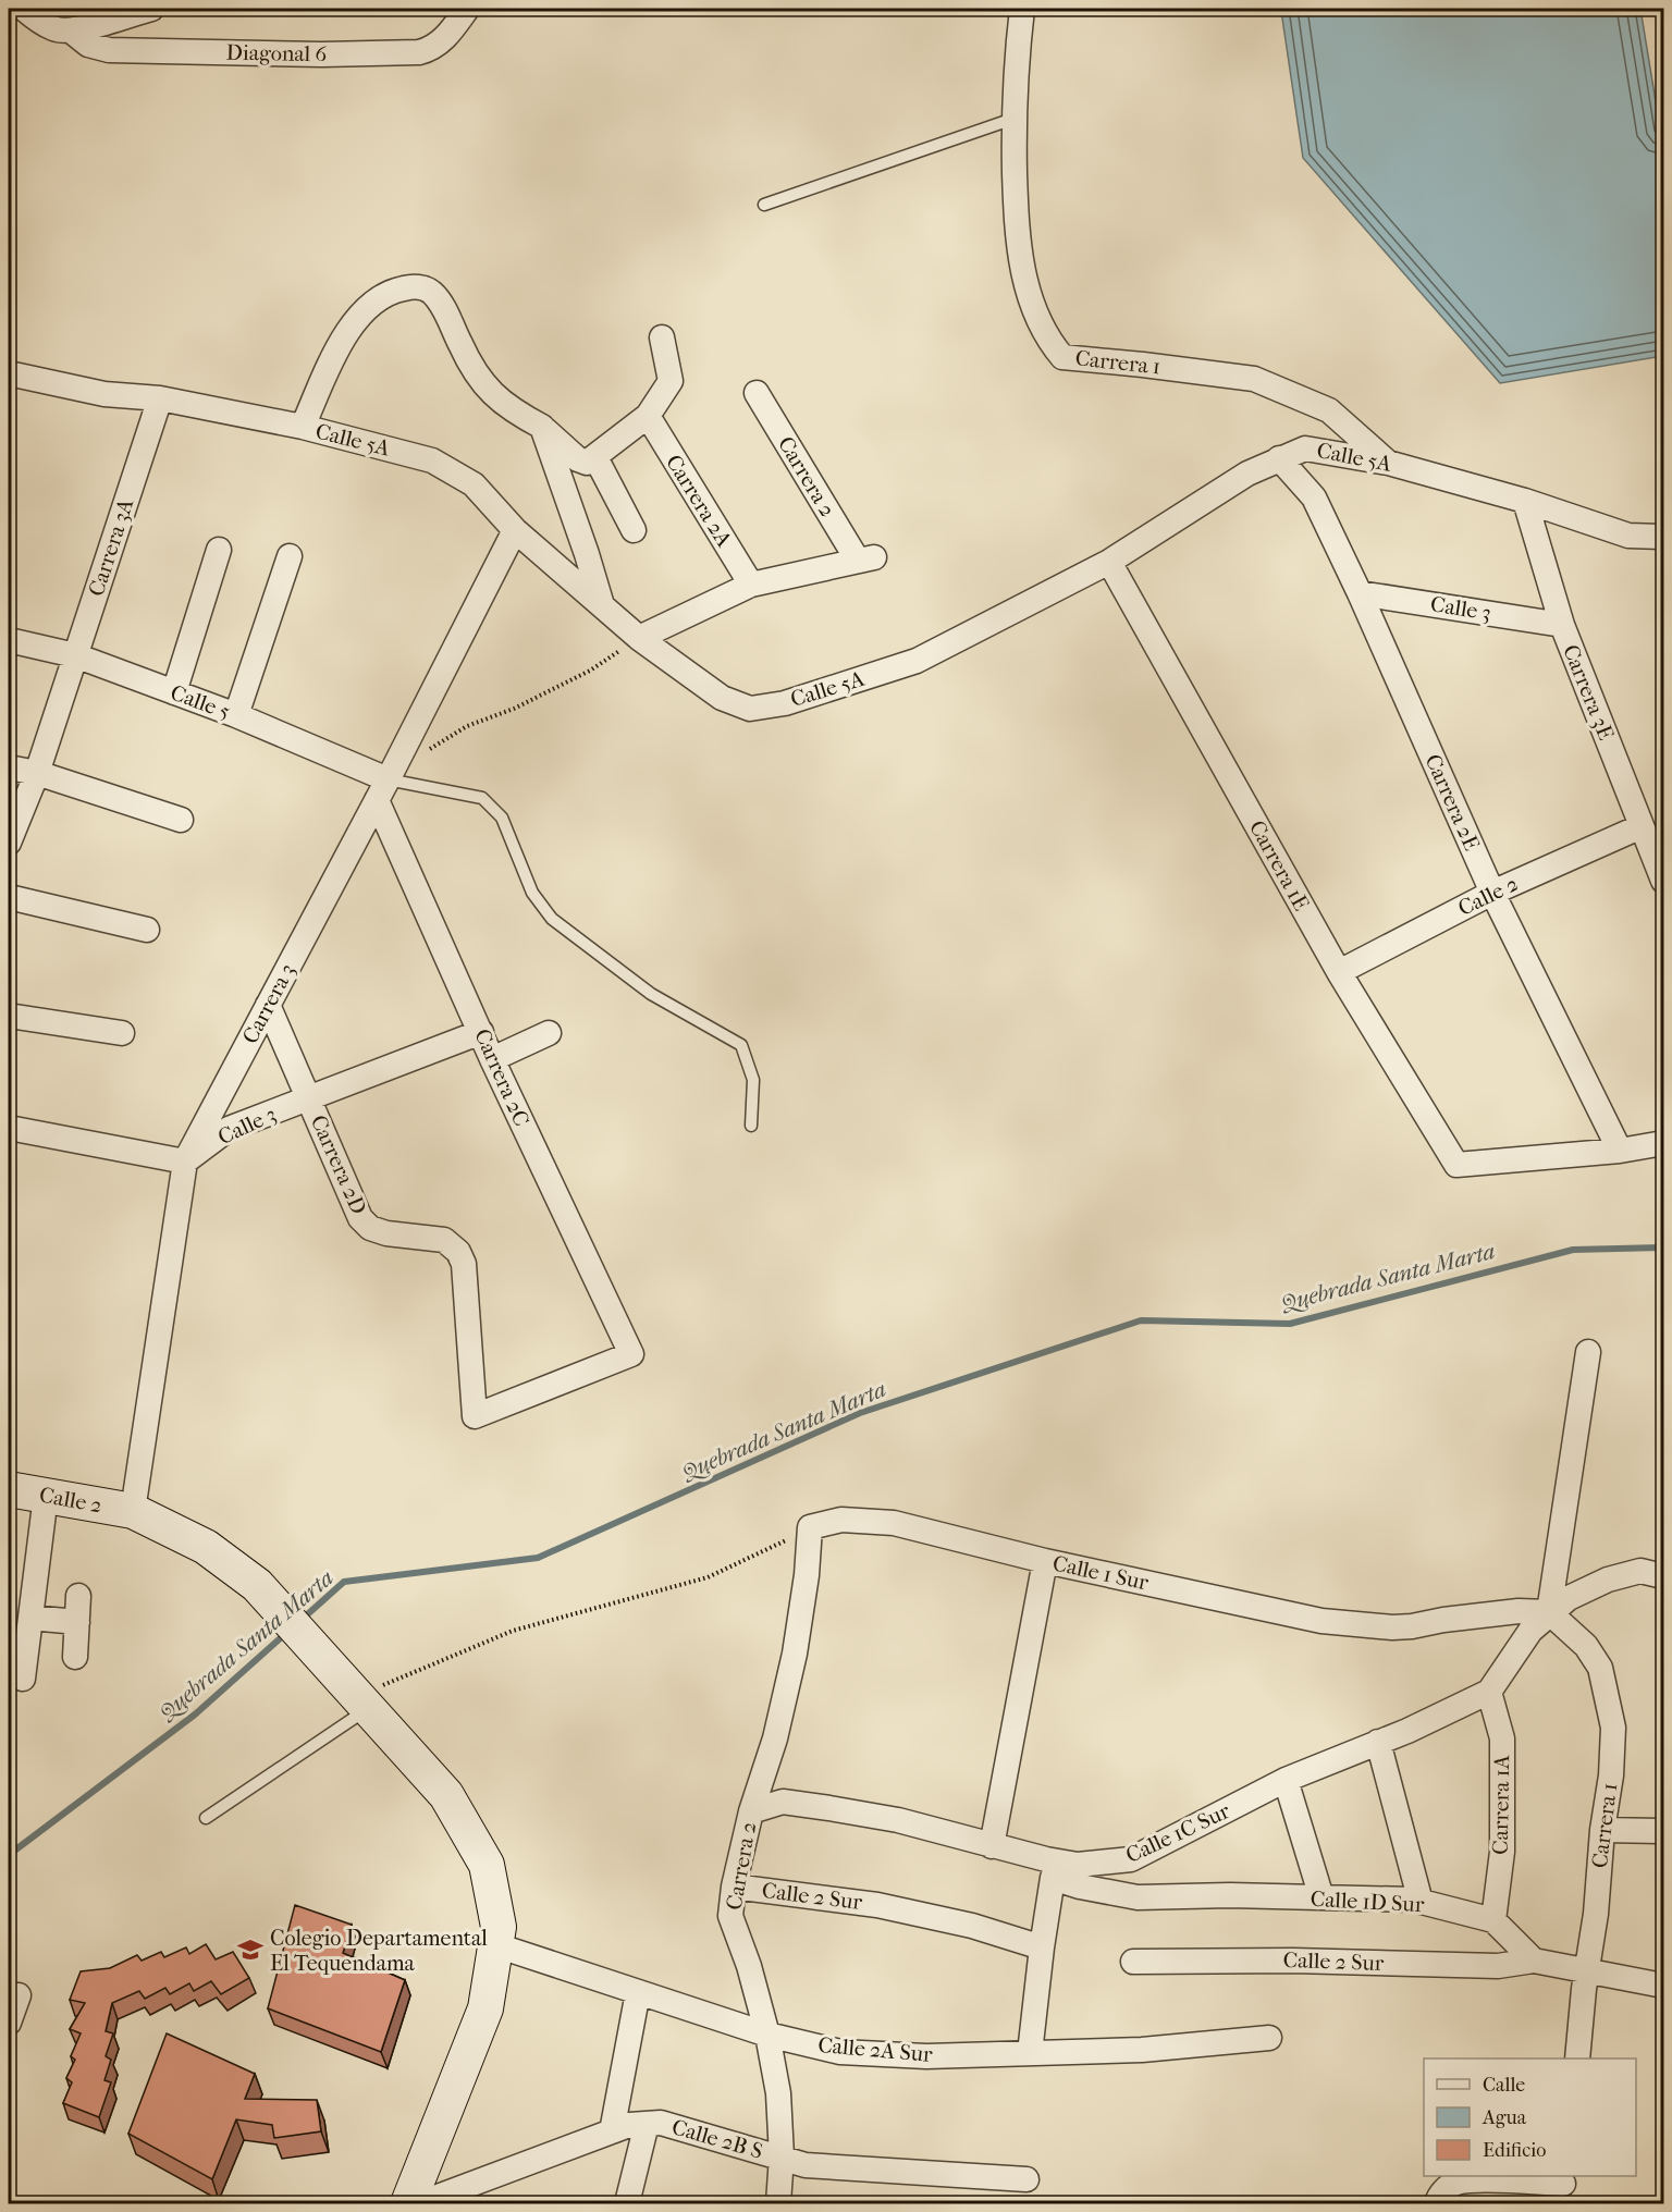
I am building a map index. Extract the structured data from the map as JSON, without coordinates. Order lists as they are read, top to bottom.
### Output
{
  "streets": {
    "main road": ["Calle 2"],
    "street": [
      "Diagonal 6",
      "Carrera 1",
      "Calle 5A",
      "Carrera 2",
      "Carrera 2A",
      "Carrera 3A",
      "Calle 3",
      "Carrera 3E",
      "Calle 5",
      "Carrera 2E",
      "Carrera 1E",
      "Carrera 3",
      "Carrera 2C",
      "Carrera 2D",
      "Calle 1 Sur",
      "Carrera 1A",
      "Calle 1C Sur",
      "Calle 2 Sur",
      "Calle 1D Sur",
      "Calle 2A Sur",
      "Calle 2B S"
    ]
  },
  "crossings": [
    ["Carrera 1", "Calle 5A"],
    ["Carrera 1", "Calle 1 Sur"],
    ["Calle 5A", "Carrera 3A"],
    ["Calle 5A", "Carrera 3E"],
    ["Calle 5A", "Carrera 2E"],
    ["Calle 5A", "Carrera 1E"],
    ["Calle 5A", "Carrera 3"],
    ["Carrera 2", "Carrera 2A"],
    ["Carrera 2", "Calle 1 Sur"],
    ["Carrera 2", "Calle 1C Sur"],
    ["Carrera 2", "Calle 2 Sur"],
    ["Carrera 2", "Calle 2A Sur"],
    ["Carrera 2", "Calle 2B S"],
    ["Carrera 3A", "Calle 5"],
    ["Calle 3", "Carrera 3E"],
    ["Calle 3", "Carrera 2E"],
    ["Calle 3", "Carrera 3"],
    ["Calle 3", "Carrera 2C"],
    ["Calle 3", "Carrera 2D"],
    ["Carrera 3E", "Calle 2"],
    ["Calle 5", "Carrera 3"],
    ["Calle 5", "Carrera 2C"],
    ["Carrera 2E", "Carrera 1E"],
    ["Carrera 2E", "Calle 2"],
    ["Carrera 1E", "Calle 2"],
    ["Calle 2", "Carrera 3"],
    ["Calle 2", "Calle 2A Sur"],
    ["Carrera 3", "Carrera 2C"],
    ["Carrera 3", "Carrera 2D"],
    ["Carrera 2C", "Carrera 2D"],
    ["Carrera 1A", "Calle 1C Sur"],
    ["Carrera 1A", "Calle 1D Sur"],
    ["Calle 1C Sur", "Calle 1D Sur"]
  ],
  "water": ["Quebrada Santa Marta"],
  "places": {
    "school or university": ["Colegio Departamental El Tequendama"]
  },
  "legend": ["Calle", "Agua", "Edificio"]
}
